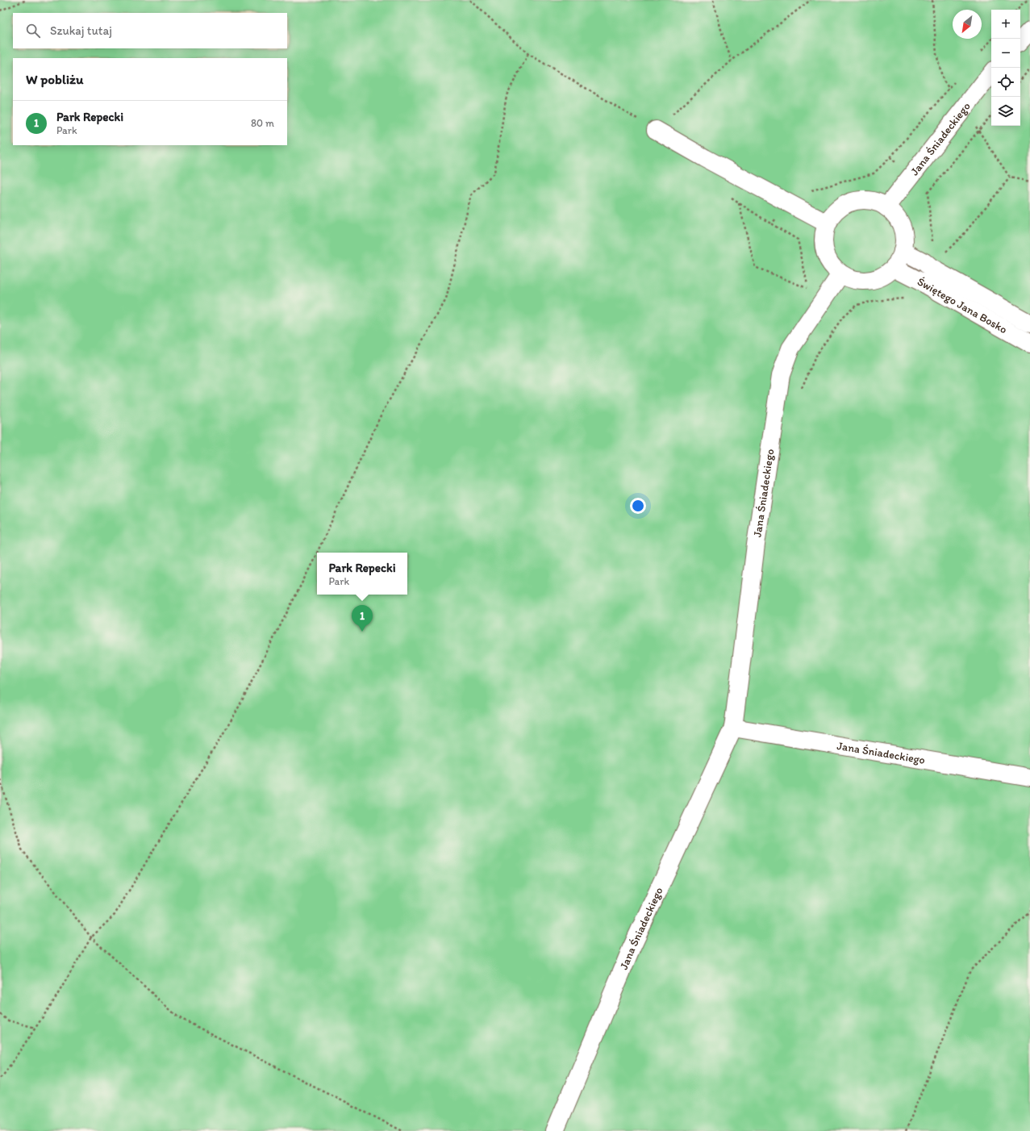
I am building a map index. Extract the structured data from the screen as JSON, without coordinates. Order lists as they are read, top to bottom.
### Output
{
  "streets": {
    "lane": ["Jana Śniadeckiego", "Świętego Jana Bosko"]
  },
  "crossings": [
    ["Jana Śniadeckiego", "Świętego Jana Bosko"]
  ],
  "north": "bottom left",
  "page": {
    "map_buttons": ["+", "−"],
    "search": "Szukaj tutaj",
    "heading": "W pobliżu",
    "list": [
      {
        "mark": "1",
        "name": "Park Repecki",
        "note": "Park",
        "value": "80 m"
      }
    ],
    "popup": ["Park Repecki", "Park"],
    "pins": "1"
  }
}
